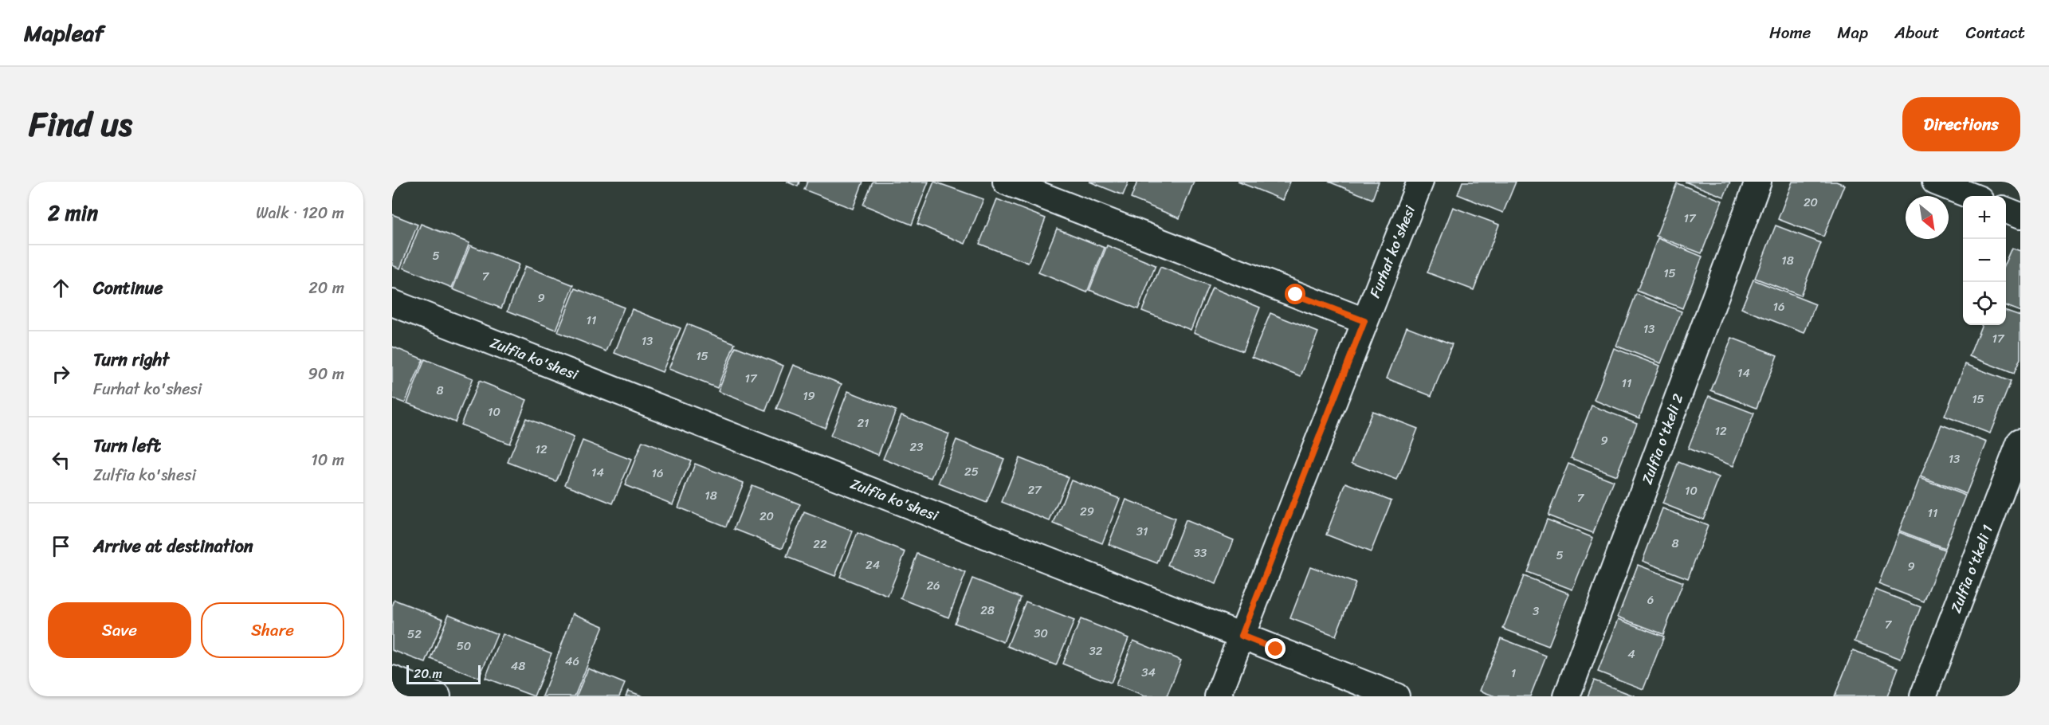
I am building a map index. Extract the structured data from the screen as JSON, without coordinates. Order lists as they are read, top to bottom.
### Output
{
  "streets": {
    "street": [
      "Furhat ko'shesi",
      "Zulfia ko'shesi",
      "Zulfia o'tkeli 2",
      "Zulfia o'tkeli 1"
    ]
  },
  "crossings": [
    ["Furhat ko'shesi", "Zulfia ko'shesi"]
  ],
  "house_numbers": [
    "20",
    "17",
    "5",
    "18",
    "15",
    "7",
    "9",
    "16",
    "11",
    "13",
    "17",
    "13",
    "15",
    "14",
    "17",
    "11",
    "8",
    "19",
    "15",
    "10",
    "21",
    "12",
    "9",
    "23",
    "12",
    "13",
    "25",
    "14",
    "16",
    "27",
    "10",
    "18",
    "7",
    "29",
    "11",
    "20",
    "31",
    "8",
    "22",
    "33",
    "5",
    "24",
    "9",
    "26",
    "6",
    "28",
    "3",
    "7",
    "30",
    "52",
    "50",
    "32",
    "4",
    "46",
    "48",
    "34",
    "1"
  ],
  "scale_bar": "20 m",
  "north": "bottom right",
  "page": {
    "header": "Mapleaf",
    "nav": [
      "Home",
      "Map",
      "About",
      "Contact"
    ],
    "title": "Find us",
    "buttons": [
      "Directions",
      ["Save", "Share"]
    ],
    "heading": ["2 min", "Walk · 120 m"],
    "map_buttons": ["+", "−"],
    "list": [
      ["Continue", "20 m"],
      ["Turn right", "Furhat ko'shesi", "90 m"],
      ["Turn left", "Zulfia ko'shesi", "10 m"],
      "Arrive at destination"
    ],
    "scale": "20 m"
  }
}
